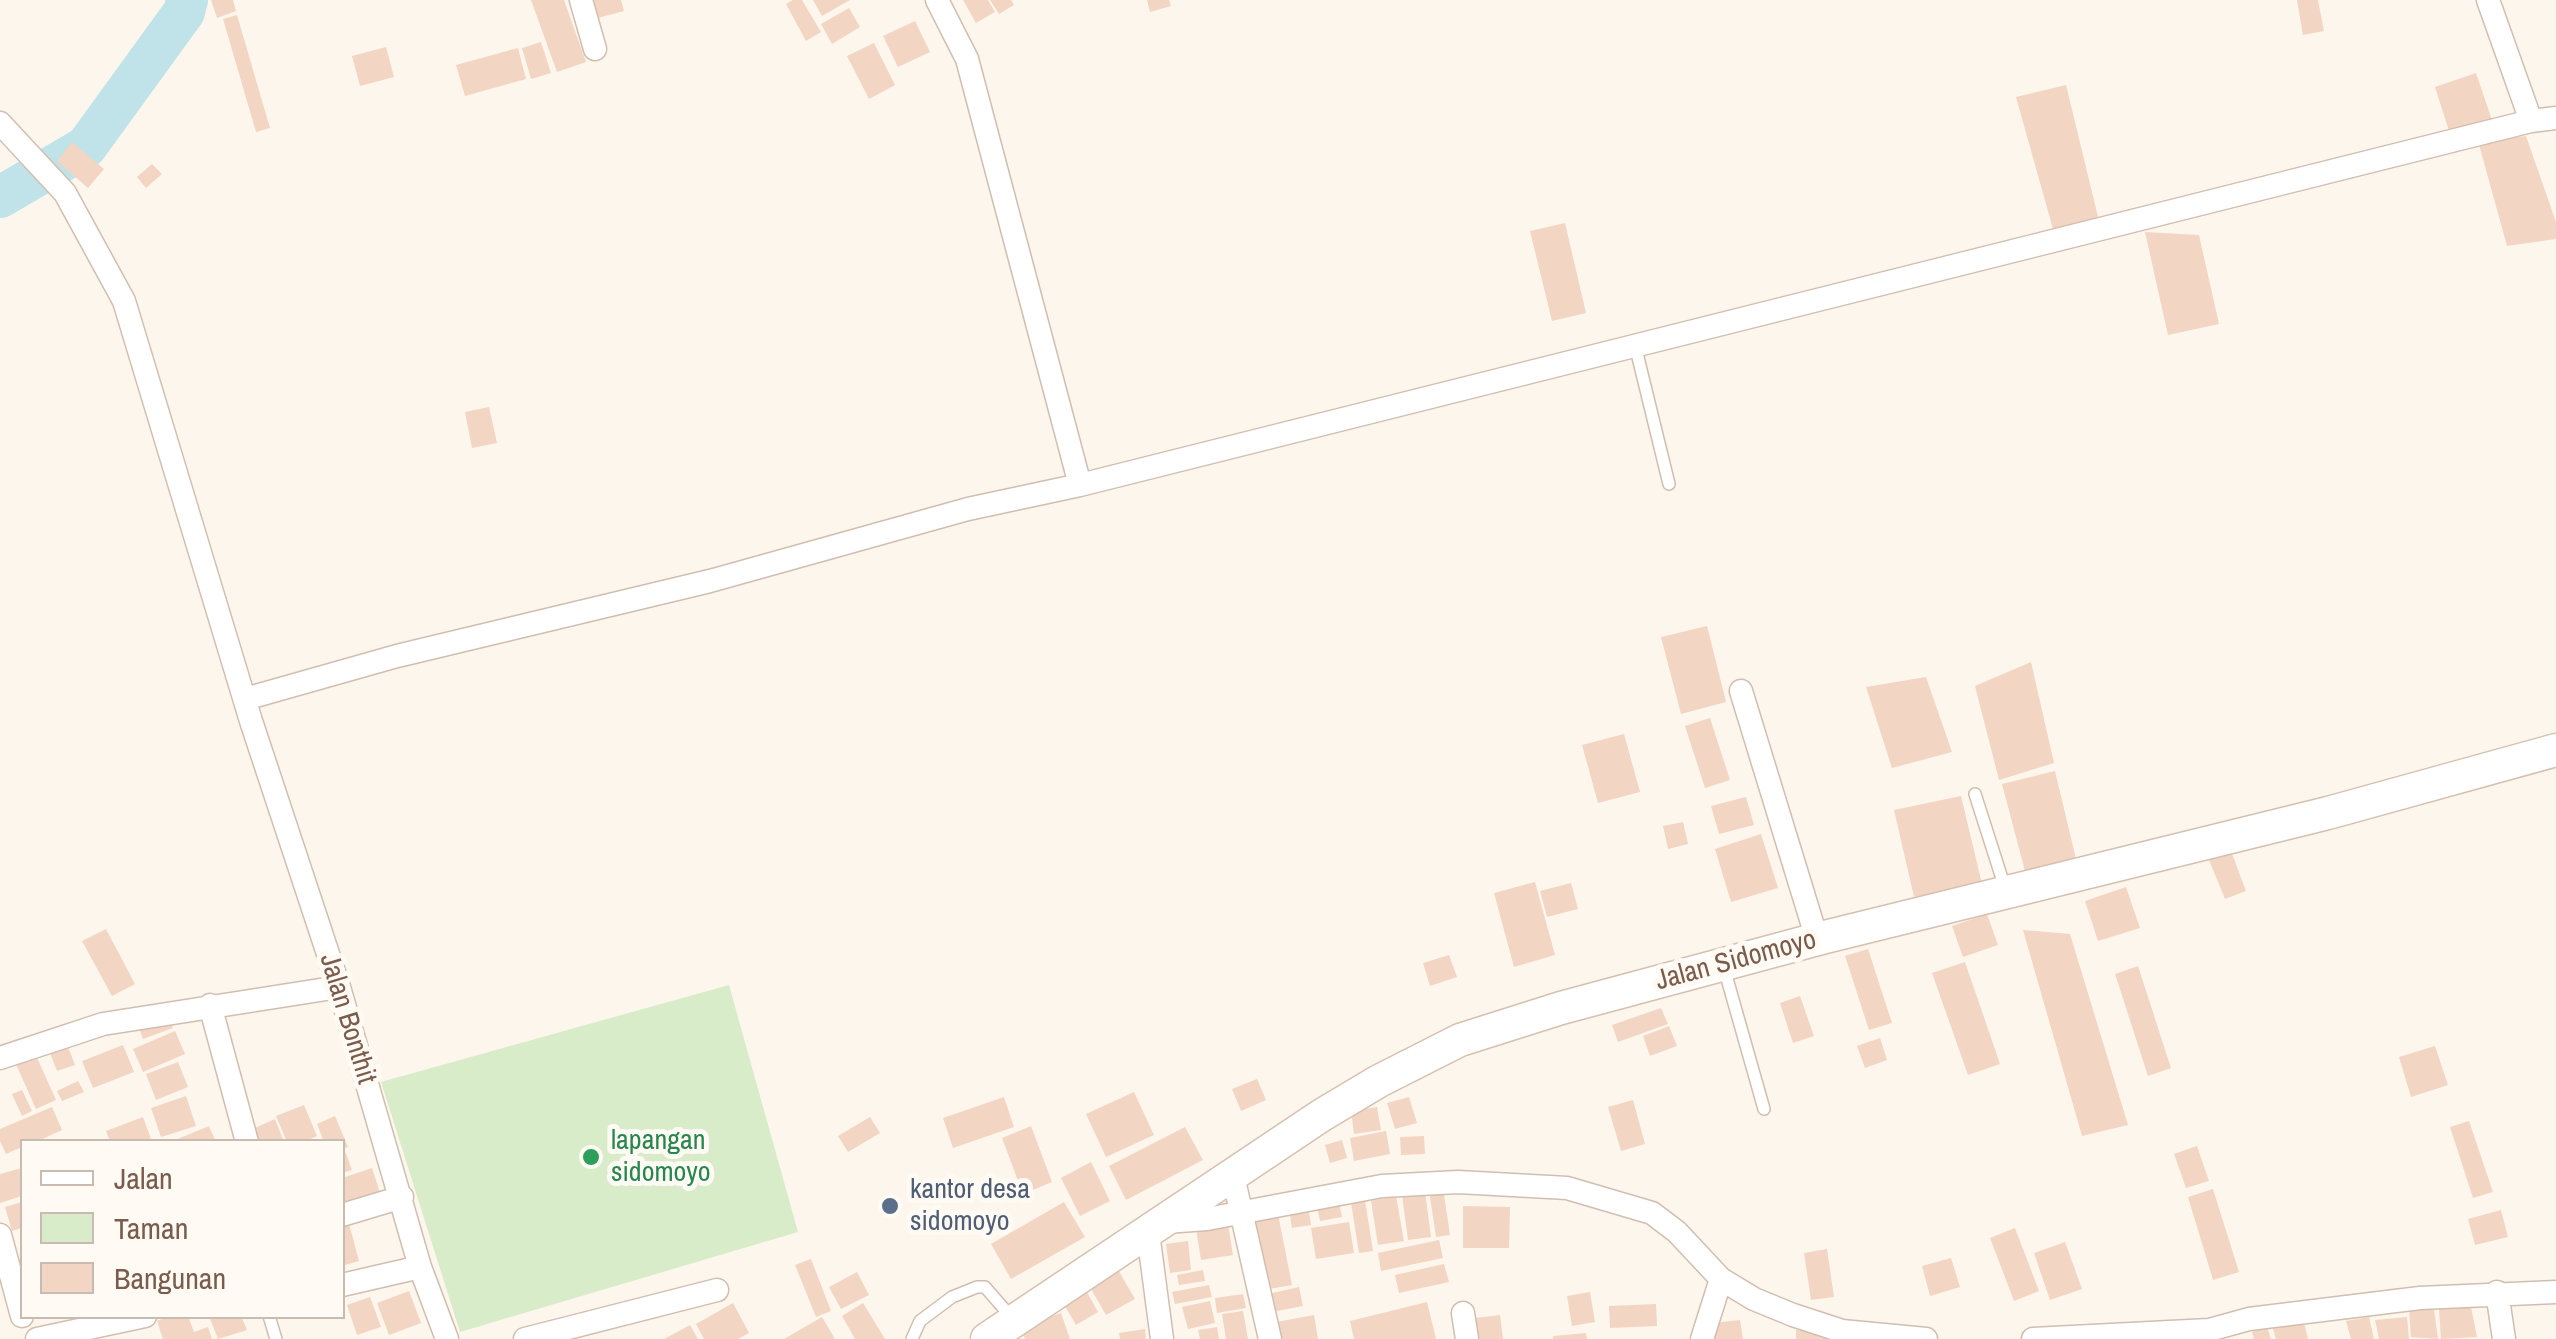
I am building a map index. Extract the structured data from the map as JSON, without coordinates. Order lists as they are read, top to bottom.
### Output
{
  "streets": {
    "main road": ["Jalan Sidomoyo"],
    "street": ["Jalan Bonthit"]
  },
  "places": ["lapangan sidomoyo", "kantor desa sidomoyo"],
  "legend": ["Jalan", "Taman", "Bangunan"]
}
